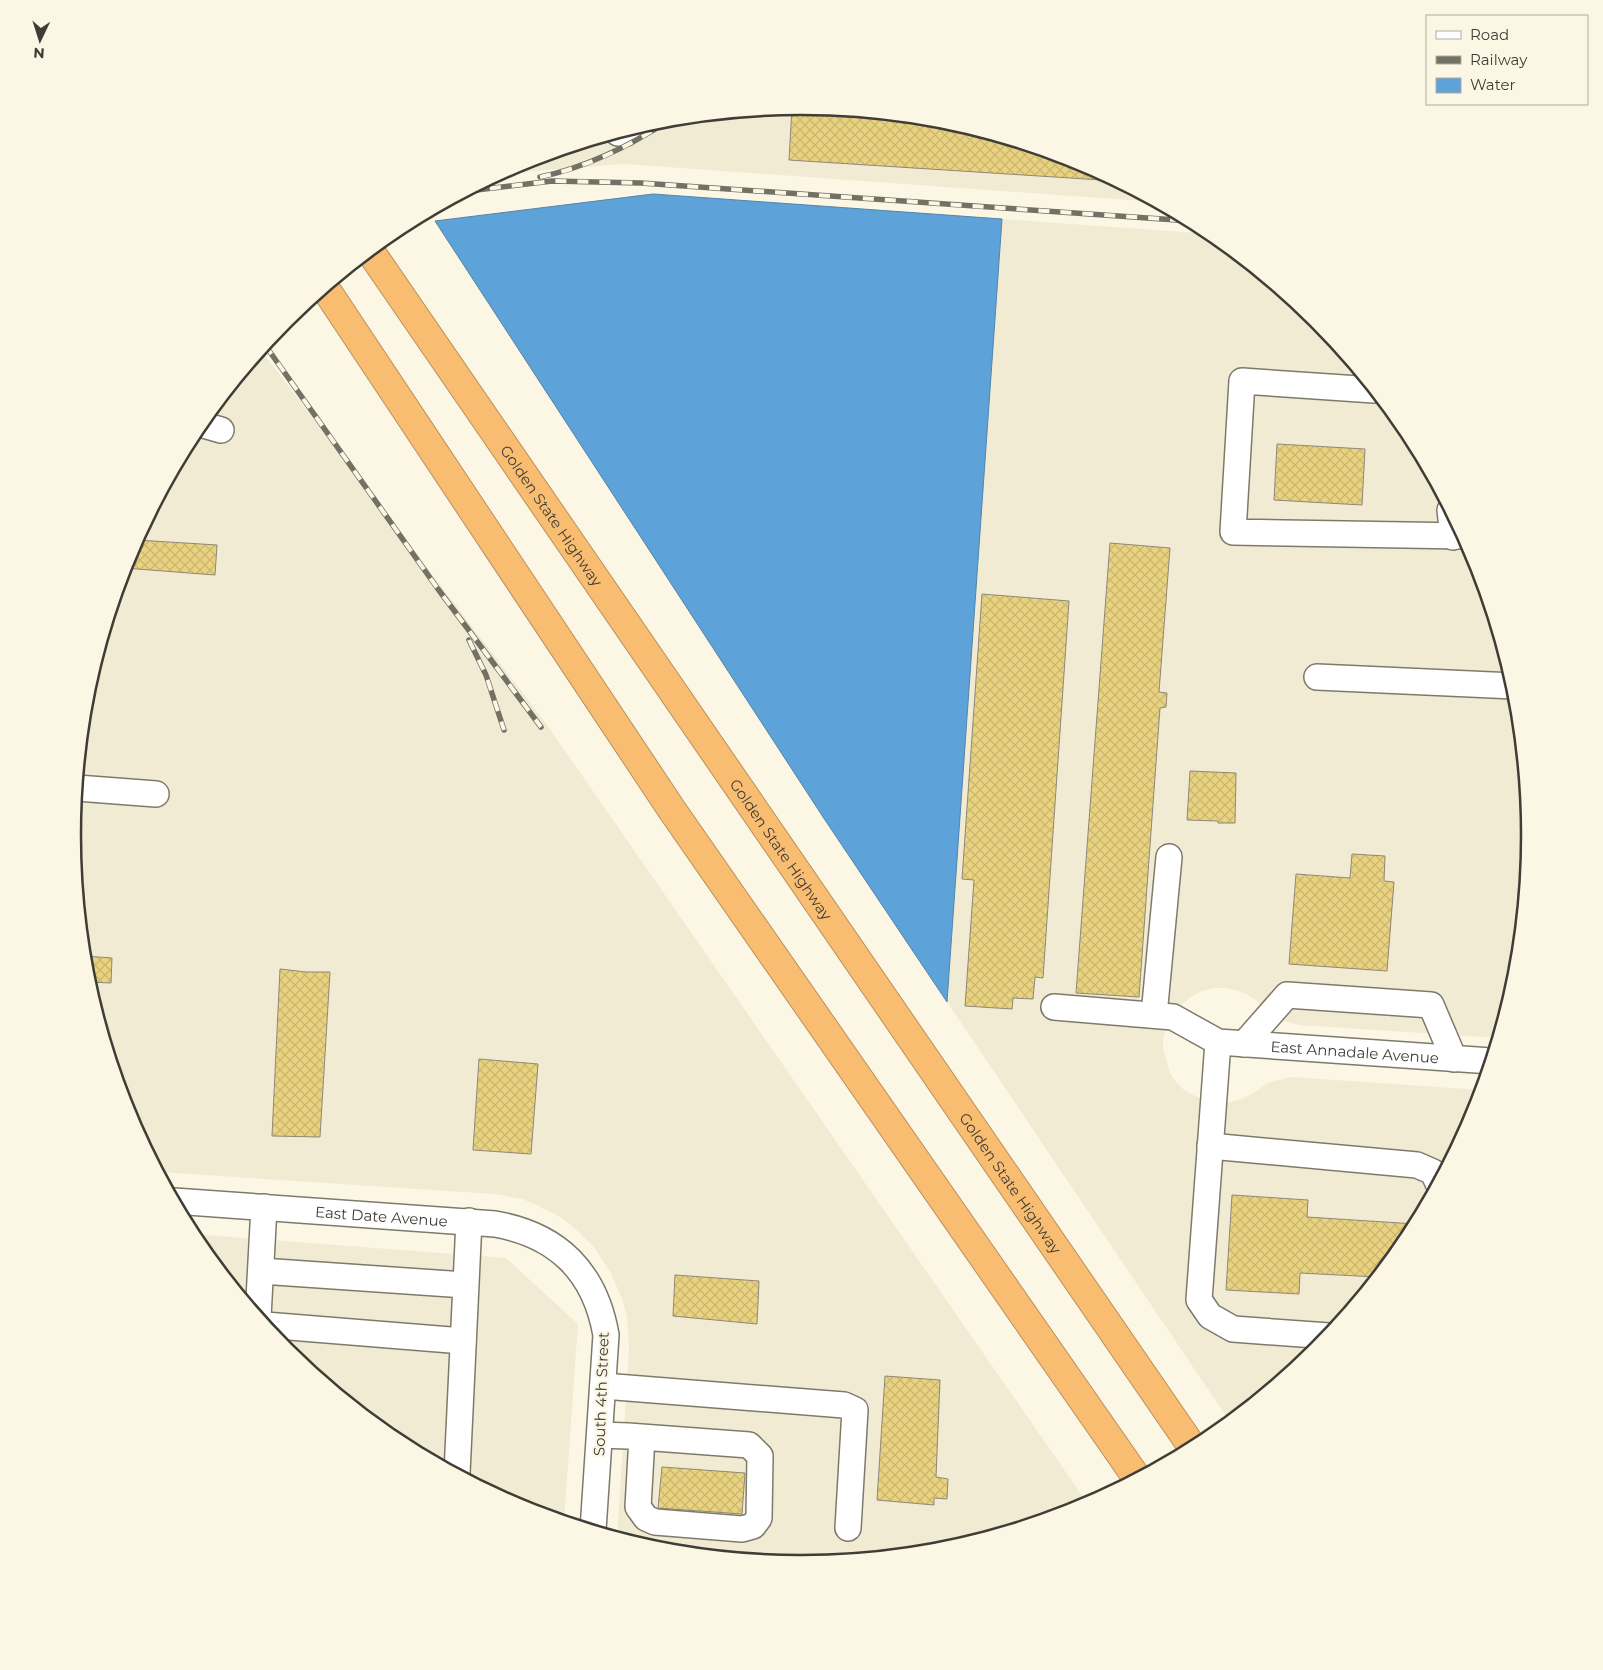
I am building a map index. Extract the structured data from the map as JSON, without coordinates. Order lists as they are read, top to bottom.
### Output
{
  "streets": {
    "highway": ["Golden State Highway"],
    "street": ["East Annadale Avenue", "East Date Avenue", "South 4th Street"]
  },
  "crossings": [
    ["East Date Avenue", "South 4th Street"]
  ],
  "legend": ["Road", "Railway", "Water"],
  "north": "bottom"
}
